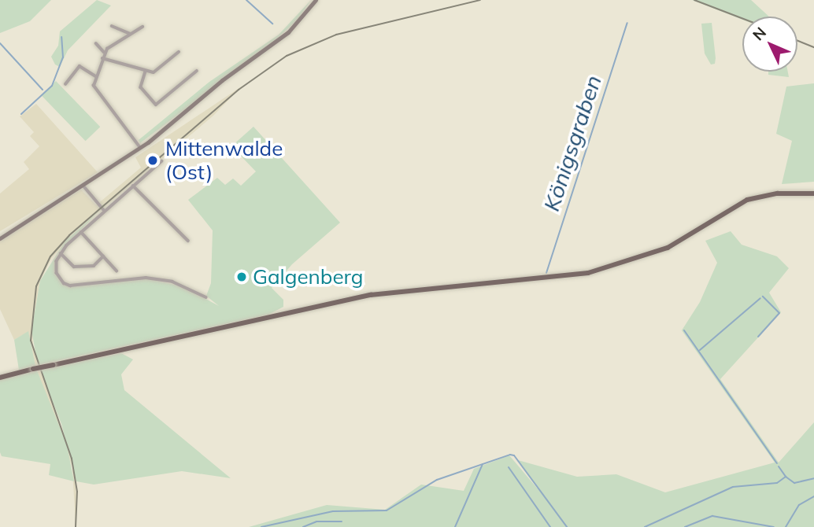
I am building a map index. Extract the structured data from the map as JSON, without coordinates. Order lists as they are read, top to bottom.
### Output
{
  "water": ["Königsgraben"],
  "places": ["Mittenwalde (Ost)", "Galgenberg"],
  "north": "top left"
}
